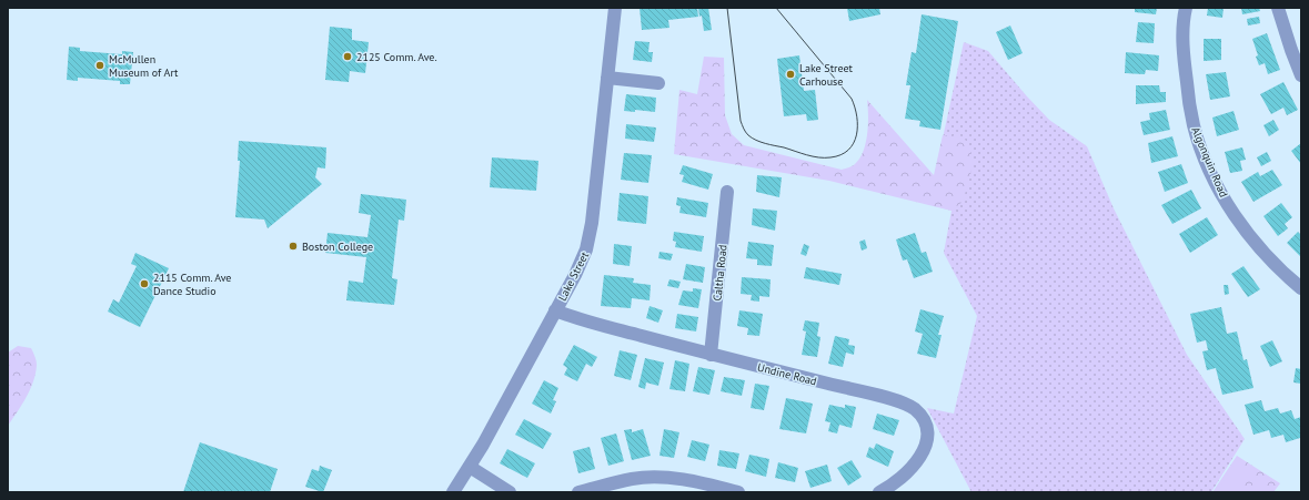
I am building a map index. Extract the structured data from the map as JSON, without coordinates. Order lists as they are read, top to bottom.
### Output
{
  "streets": {
    "street": [
      "Algonquin Road",
      "Caltha Road",
      "Lake Street",
      "Undine Road"
    ]
  },
  "crossings": [
    ["Caltha Road", "Undine Road"],
    ["Lake Street", "Undine Road"]
  ],
  "places": [
    "2125 Comm. Ave.",
    "McMullen Museum of Art",
    "Lake Street Carhouse",
    "Boston College",
    "2115 Comm. Ave Dance Studio"
  ]
}
